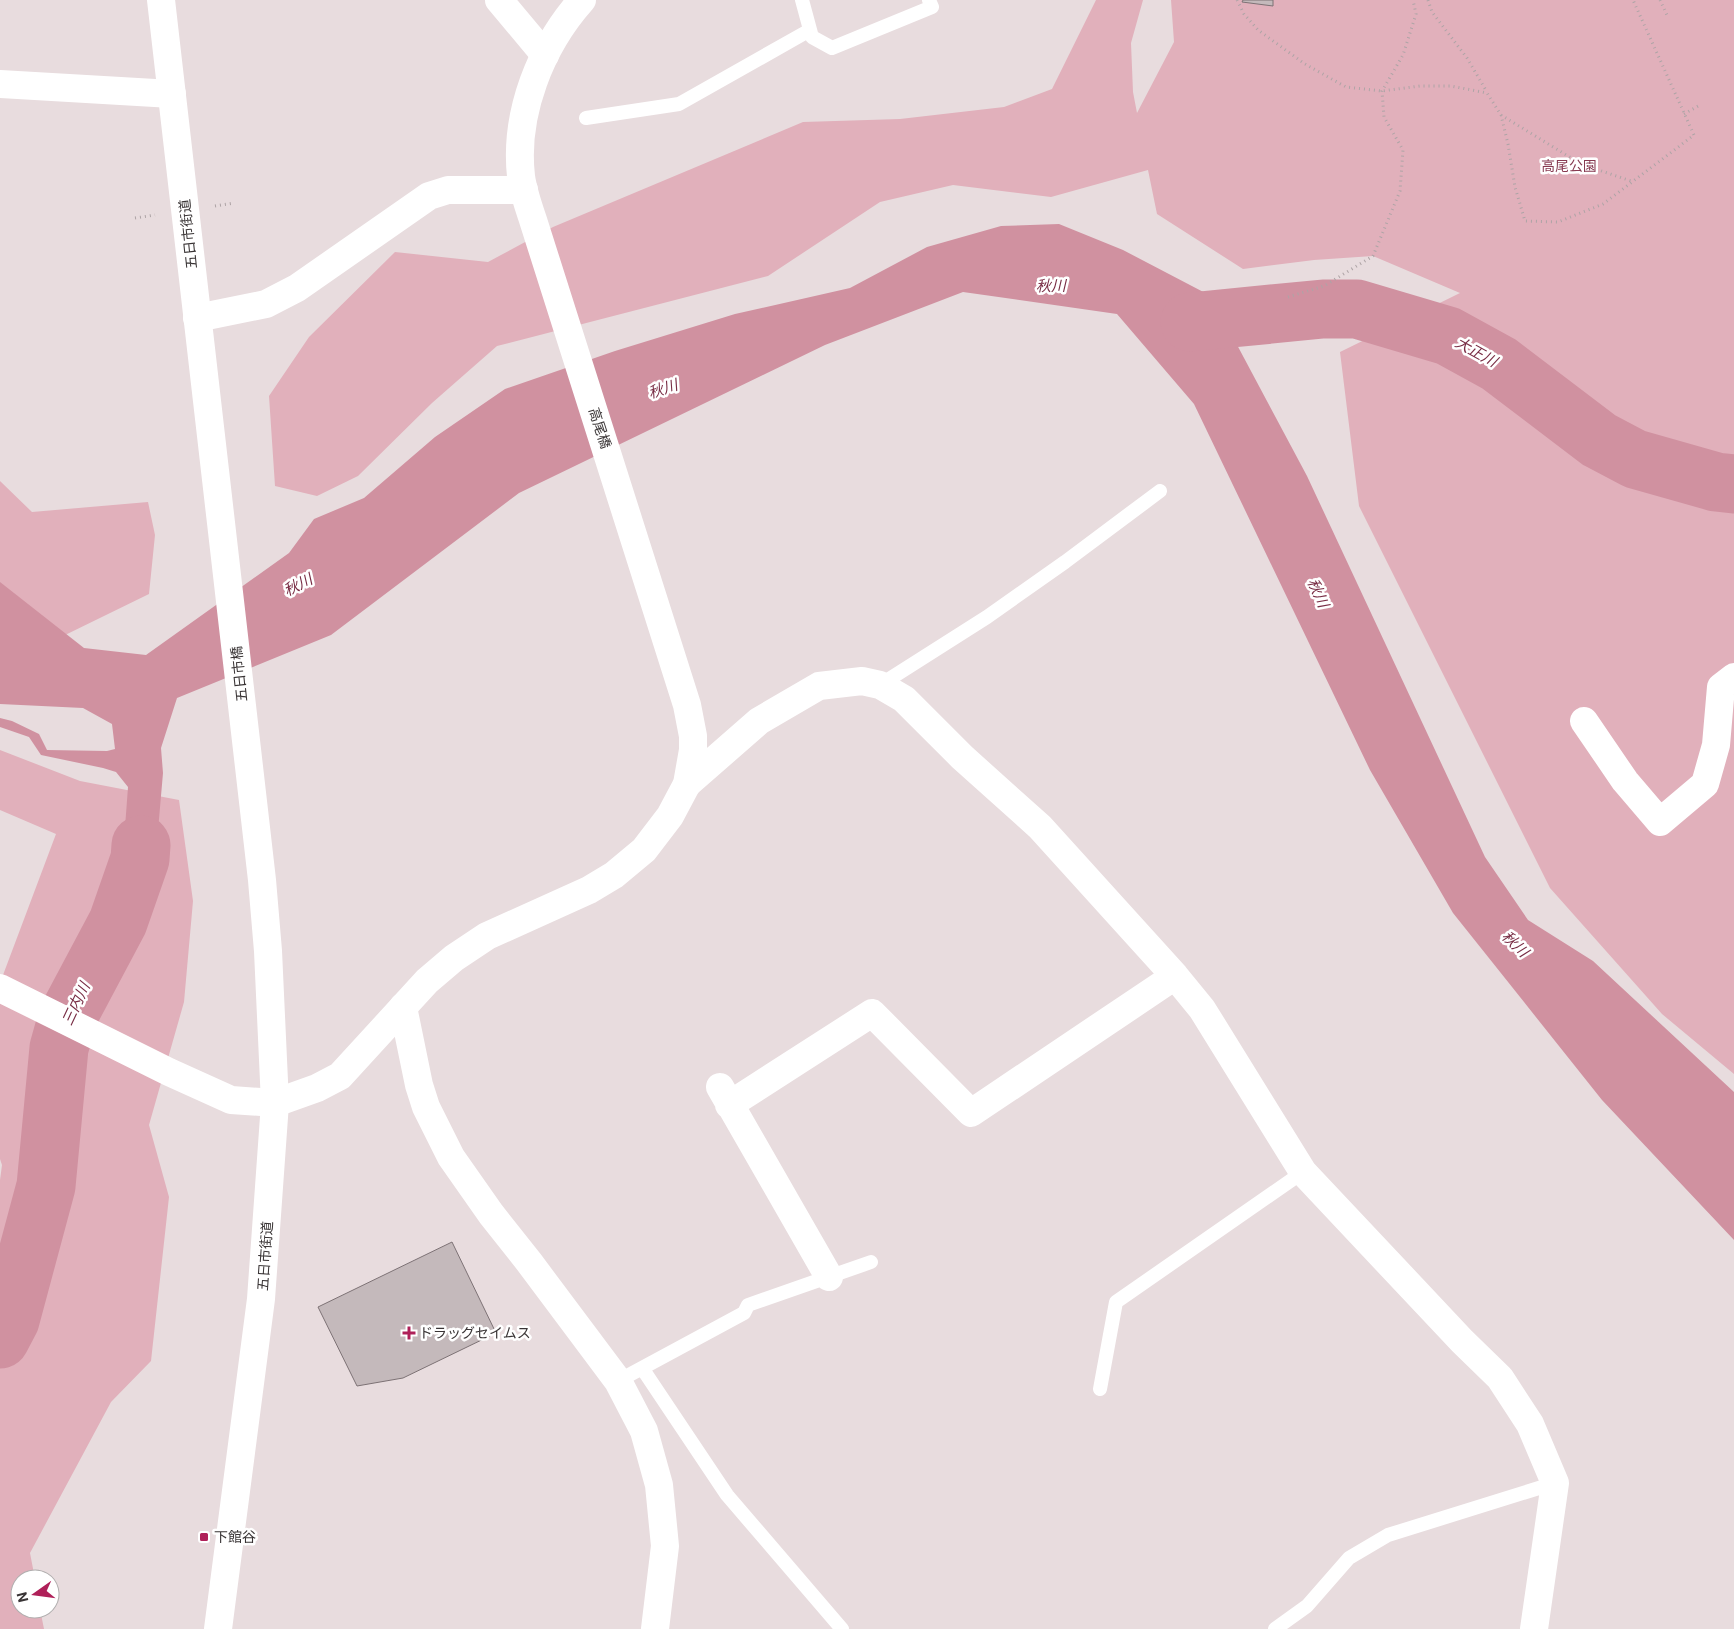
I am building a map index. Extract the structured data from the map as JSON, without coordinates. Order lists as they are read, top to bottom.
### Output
{
  "streets": {
    "street": ["五日市街道", "高尾橋", "五日市橋"]
  },
  "crossings": [
    ["五日市街道", "五日市橋"]
  ],
  "water": ["秋川", "大正川", "三内川"],
  "parks": ["高尾公園"],
  "places": {
    "health": ["ドラッグセイムス"],
    "transit": ["下館谷"]
  },
  "north": "left"
}
